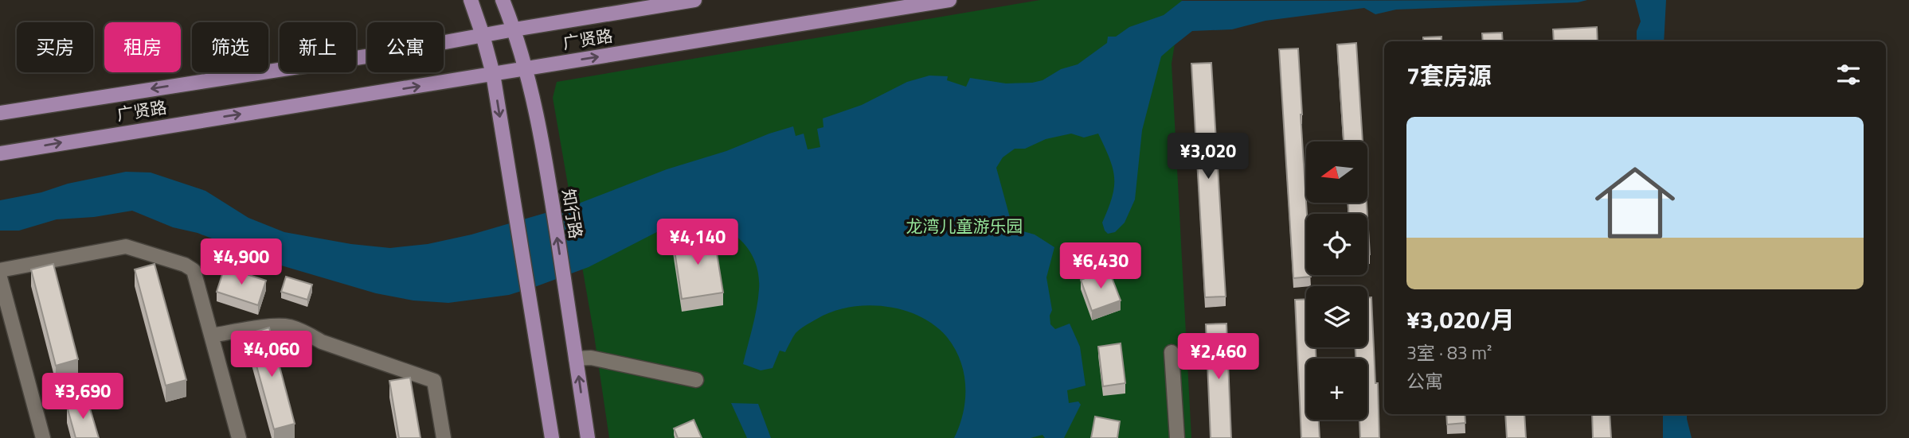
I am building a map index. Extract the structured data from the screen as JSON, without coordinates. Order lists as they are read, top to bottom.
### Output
{
  "streets": {
    "main road": ["广贤路", "知行路"]
  },
  "crossings": [
    ["广贤路", "知行路"]
  ],
  "parks": ["龙湾儿童游乐园"],
  "north": "left",
  "page": {
    "chip": [
      "买房",
      "租房",
      "筛选",
      "新上",
      "公寓"
    ],
    "heading": "7套房源",
    "list": [
      {
        "name": "¥3,020/月",
        "note": "3室 · 83 m² · 公寓"
      }
    ],
    "price": [
      "¥3,020",
      "¥4,140",
      "¥4,900",
      "¥6,430",
      "¥4,060",
      "¥2,460",
      "¥3,690"
    ],
    "map_buttons": "+"
  }
}
